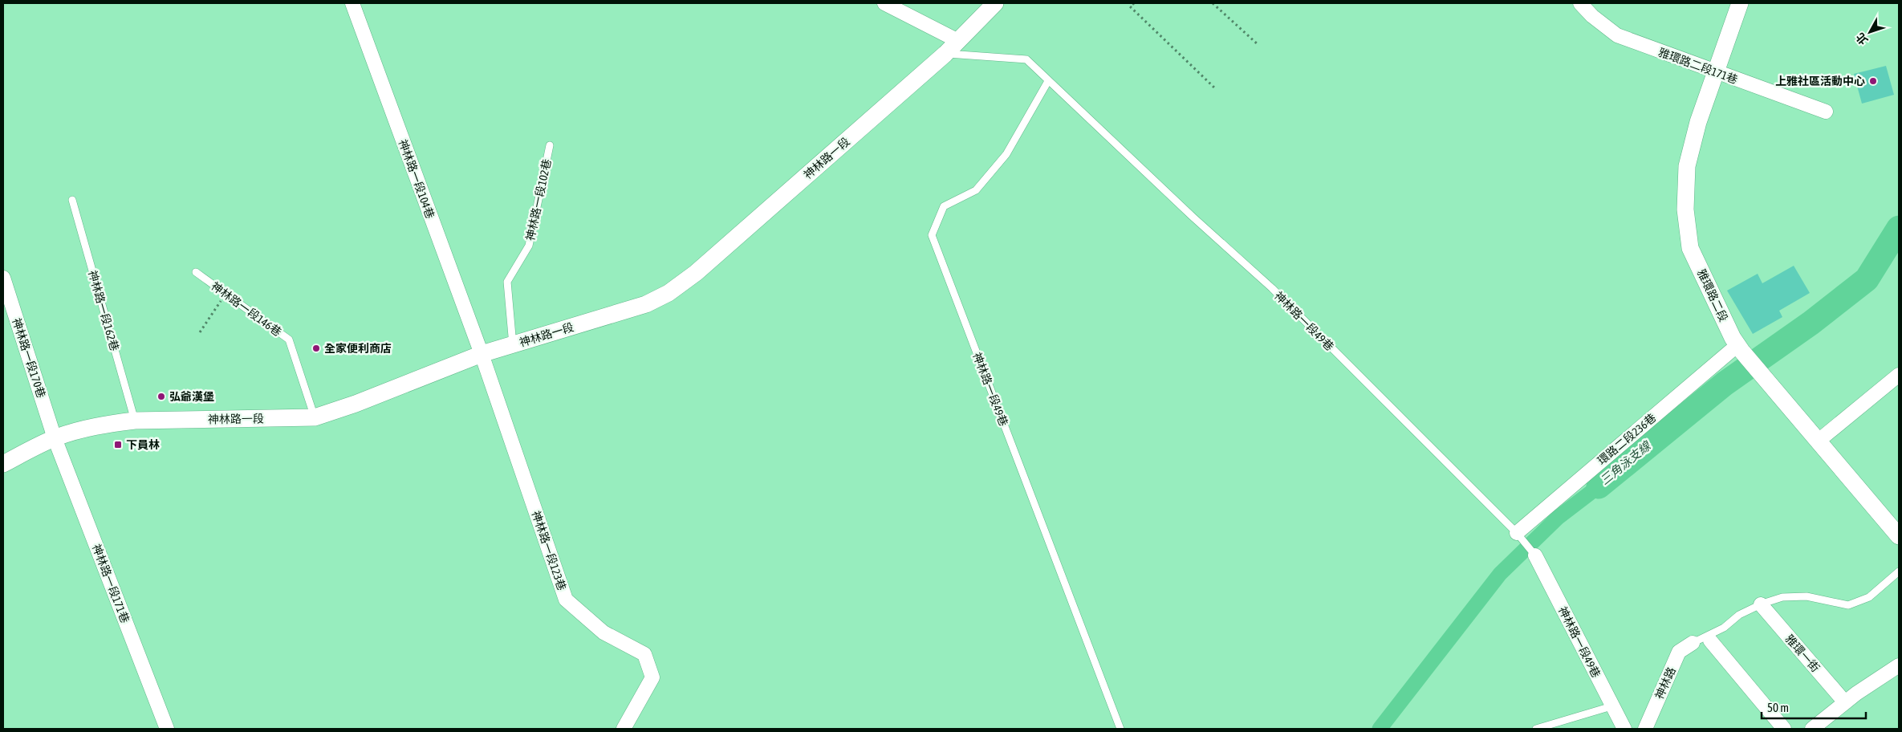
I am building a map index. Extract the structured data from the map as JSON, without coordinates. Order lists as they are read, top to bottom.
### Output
{
  "streets": {
    "street": [
      "雅環路二段171巷",
      "神林路一段",
      "神林路一段104巷",
      "雅環路二段",
      "神林路一段49巷",
      "神林路一段170巷",
      "環路二段236巷",
      "神林路一段123巷",
      "神林路一段171巷",
      "雅環一街",
      "神林路"
    ],
    "lane": ["神林路一段102巷", "神林路一段146巷", "神林路一段162巷"]
  },
  "crossings": [
    ["雅環路二段171巷", "雅環路二段"],
    ["神林路一段", "神林路一段104巷"],
    ["神林路一段", "神林路一段102巷"],
    ["神林路一段", "神林路一段146巷"],
    ["神林路一段", "神林路一段162巷"],
    ["神林路一段", "神林路一段49巷"],
    ["神林路一段", "神林路一段170巷"],
    ["神林路一段", "神林路一段123巷"],
    ["神林路一段", "神林路一段171巷"],
    ["神林路一段104巷", "神林路一段123巷"],
    ["雅環路二段", "環路二段236巷"],
    ["神林路一段49巷", "環路二段236巷"],
    ["神林路一段170巷", "神林路一段171巷"]
  ],
  "water": ["三角泳支線"],
  "places": {
    "other": ["上雅社區活動中心", "全家便利商店", "弘爺漢堡"],
    "transit": ["下員林"]
  },
  "scale_bar": "50 m",
  "north": "bottom left"
}
